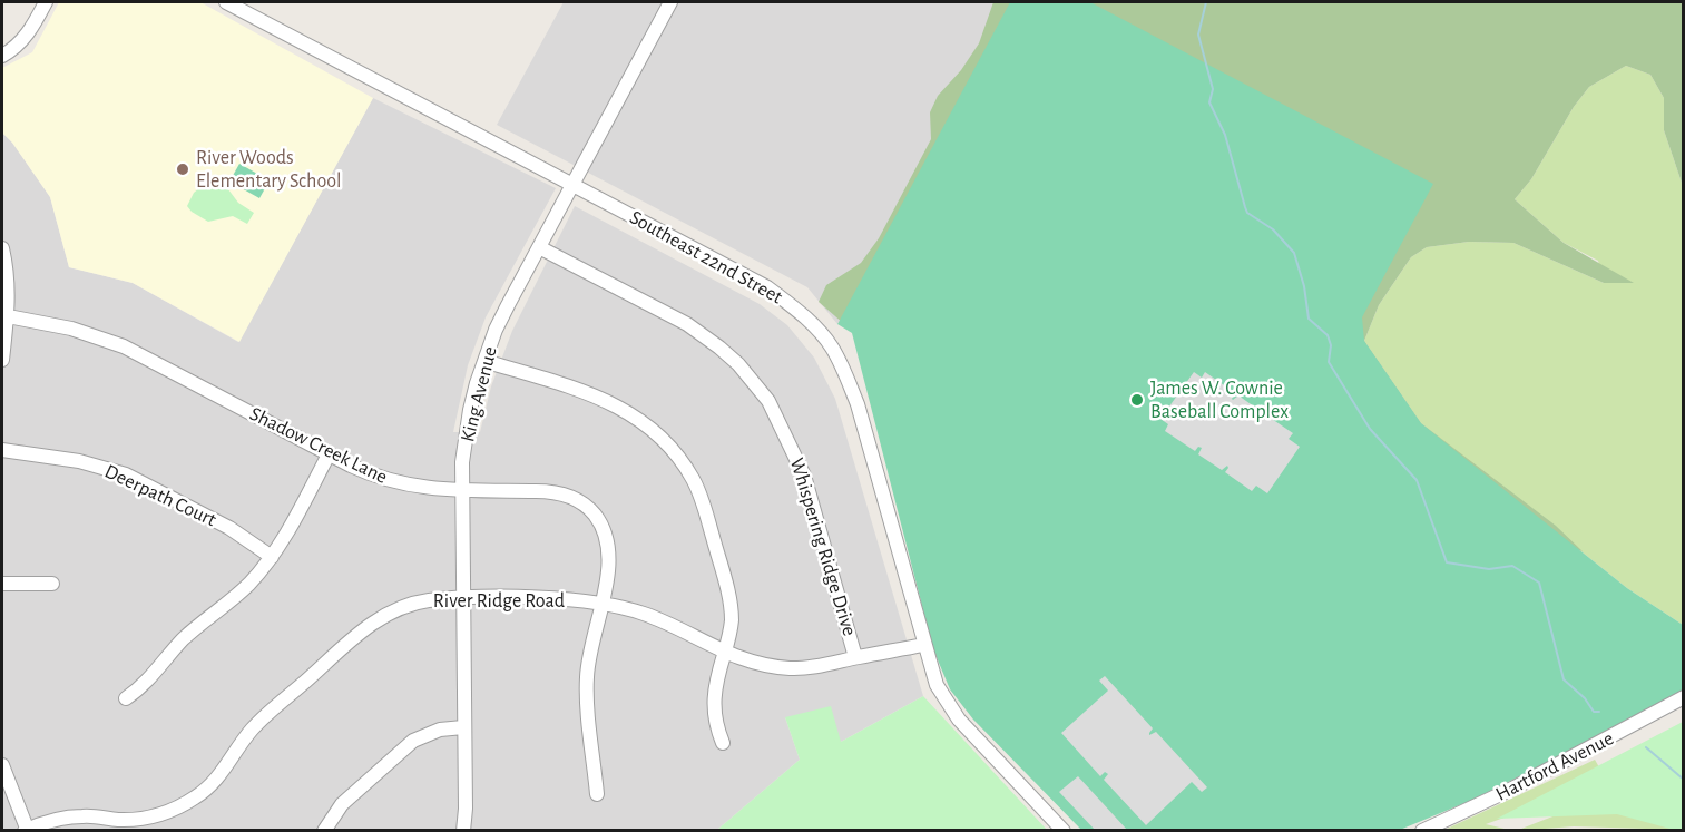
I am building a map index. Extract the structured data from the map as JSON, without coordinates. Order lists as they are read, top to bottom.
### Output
{
  "streets": {
    "street": [
      "Southeast 22nd Street",
      "King Avenue",
      "Shadow Creek Lane",
      "Deerpath Court",
      "Whispering Ridge Drive",
      "River Ridge Road",
      "Hartford Avenue"
    ]
  },
  "crossings": [
    ["Southeast 22nd Street", "King Avenue"],
    ["Southeast 22nd Street", "River Ridge Road"],
    ["King Avenue", "Shadow Creek Lane"],
    ["King Avenue", "Whispering Ridge Drive"],
    ["King Avenue", "River Ridge Road"],
    ["Shadow Creek Lane", "River Ridge Road"],
    ["Whispering Ridge Drive", "River Ridge Road"]
  ],
  "places": ["River Woods Elementary School", "James W. Cownie Baseball Complex"]
}
